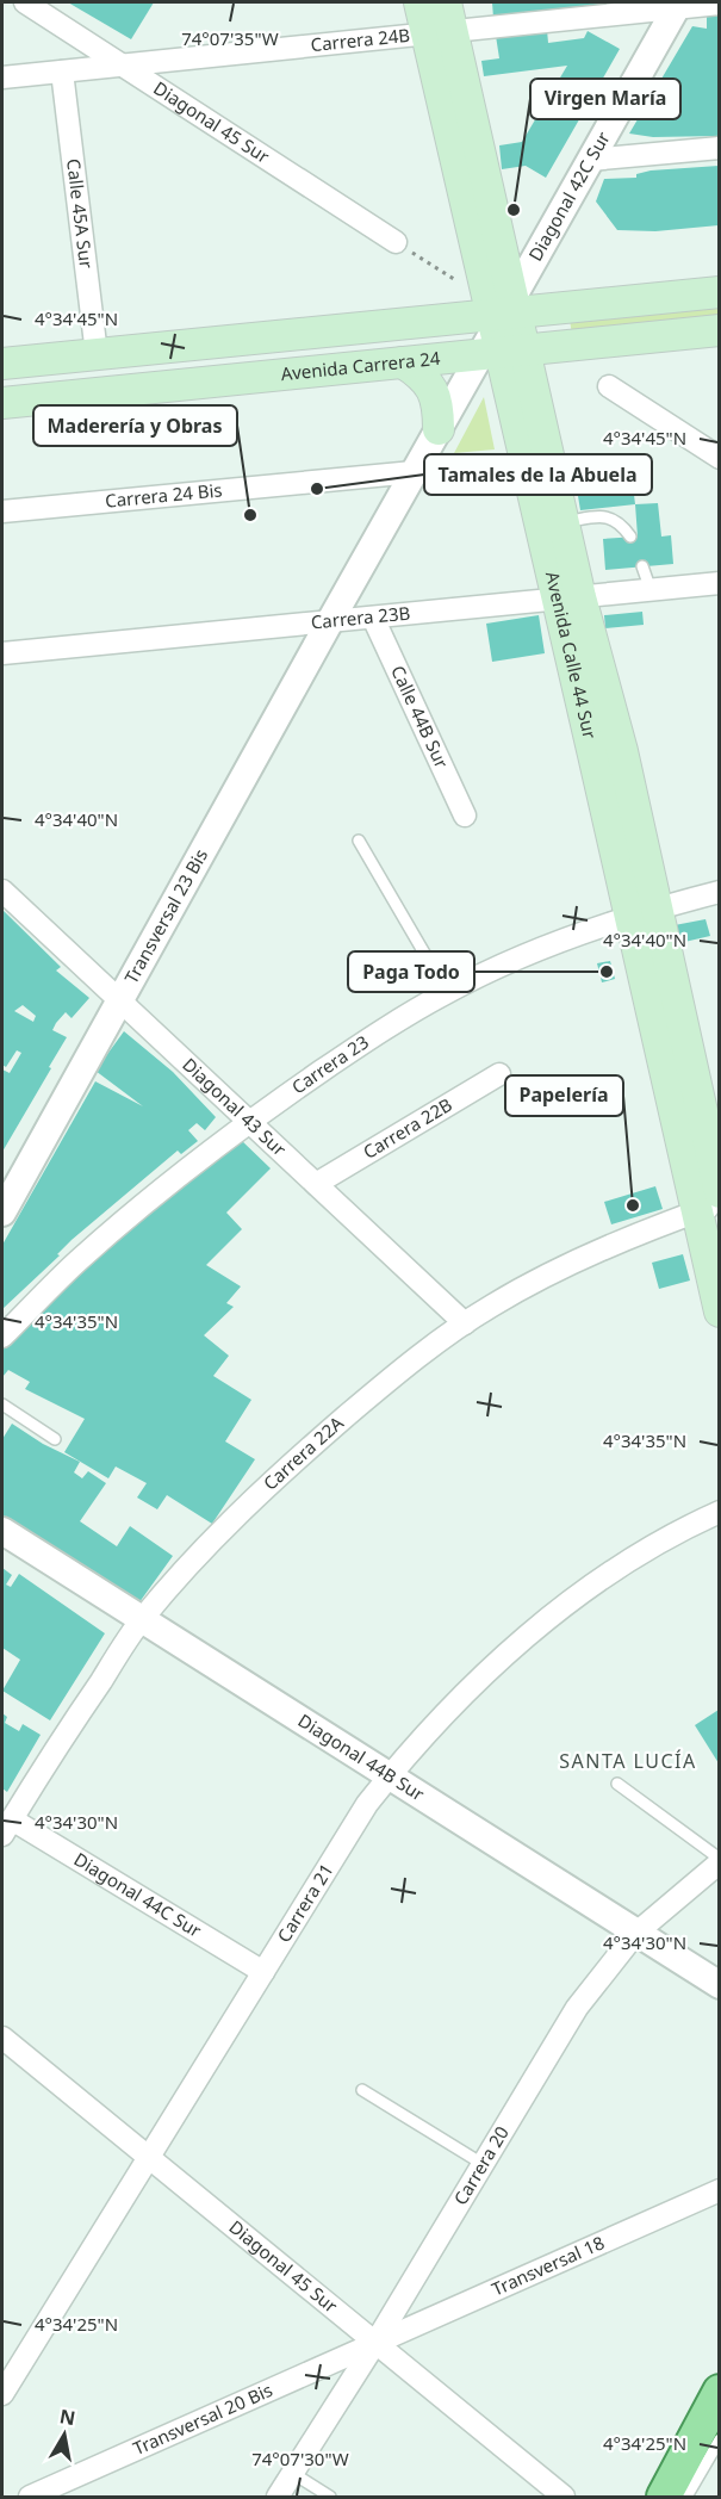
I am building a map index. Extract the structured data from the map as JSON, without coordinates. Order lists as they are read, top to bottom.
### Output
{
  "streets": {
    "main road": ["Avenida Carrera 24", "Avenida Calle 44 Sur"],
    "street": [
      "Carrera 24B",
      "Diagonal 45 Sur",
      "Diagonal 42C Sur",
      "Calle 45A Sur",
      "Carrera 24 Bis",
      "Carrera 23B",
      "Calle 44B Sur",
      "Transversal 23 Bis",
      "Carrera 23",
      "Diagonal 43 Sur",
      "Carrera 22B",
      "Carrera 22A",
      "Diagonal 44B Sur",
      "Diagonal 44C Sur",
      "Carrera 21",
      "Carrera 20",
      "Transversal 18",
      "Transversal 20 Bis"
    ]
  },
  "crossings": [
    ["Carrera 24B", "Diagonal 45 Sur"],
    ["Carrera 24B", "Diagonal 42C Sur"],
    ["Carrera 24B", "Calle 45A Sur"],
    ["Carrera 24B", "Avenida Calle 44 Sur"],
    ["Diagonal 45 Sur", "Carrera 21"],
    ["Diagonal 45 Sur", "Carrera 20"],
    ["Diagonal 45 Sur", "Transversal 18"],
    ["Diagonal 45 Sur", "Transversal 20 Bis"],
    ["Diagonal 42C Sur", "Avenida Carrera 24"],
    ["Diagonal 42C Sur", "Carrera 24 Bis"],
    ["Diagonal 42C Sur", "Avenida Calle 44 Sur"],
    ["Diagonal 42C Sur", "Transversal 23 Bis"],
    ["Calle 45A Sur", "Avenida Carrera 24"],
    ["Avenida Carrera 24", "Avenida Calle 44 Sur"],
    ["Carrera 24 Bis", "Transversal 23 Bis"],
    ["Carrera 23B", "Avenida Calle 44 Sur"],
    ["Carrera 23B", "Calle 44B Sur"],
    ["Carrera 23B", "Transversal 23 Bis"],
    ["Avenida Calle 44 Sur", "Carrera 23"],
    ["Avenida Calle 44 Sur", "Carrera 22A"],
    ["Transversal 23 Bis", "Diagonal 43 Sur"],
    ["Carrera 23", "Diagonal 43 Sur"],
    ["Diagonal 43 Sur", "Carrera 22B"],
    ["Diagonal 43 Sur", "Carrera 22A"],
    ["Carrera 22A", "Diagonal 44B Sur"],
    ["Carrera 22A", "Diagonal 44C Sur"],
    ["Diagonal 44B Sur", "Carrera 21"],
    ["Diagonal 44B Sur", "Carrera 20"],
    ["Diagonal 44C Sur", "Carrera 21"],
    ["Carrera 20", "Transversal 18"],
    ["Carrera 20", "Transversal 20 Bis"],
    ["Transversal 18", "Transversal 20 Bis"]
  ],
  "districts": ["SANTA LUCÍA"],
  "places": [
    "Virgen María",
    "Tamales de la Abuela",
    "Maderería y Obras",
    "Paga Todo",
    "Papelería"
  ],
  "north": "top",
  "coordinates": [
    "74°07'35\"W",
    "4°34'45\"N",
    "4°34'40\"N",
    "4°34'35\"N",
    "4°34'30\"N",
    "4°34'25\"N",
    "74°07'30\"W"
  ]
}
